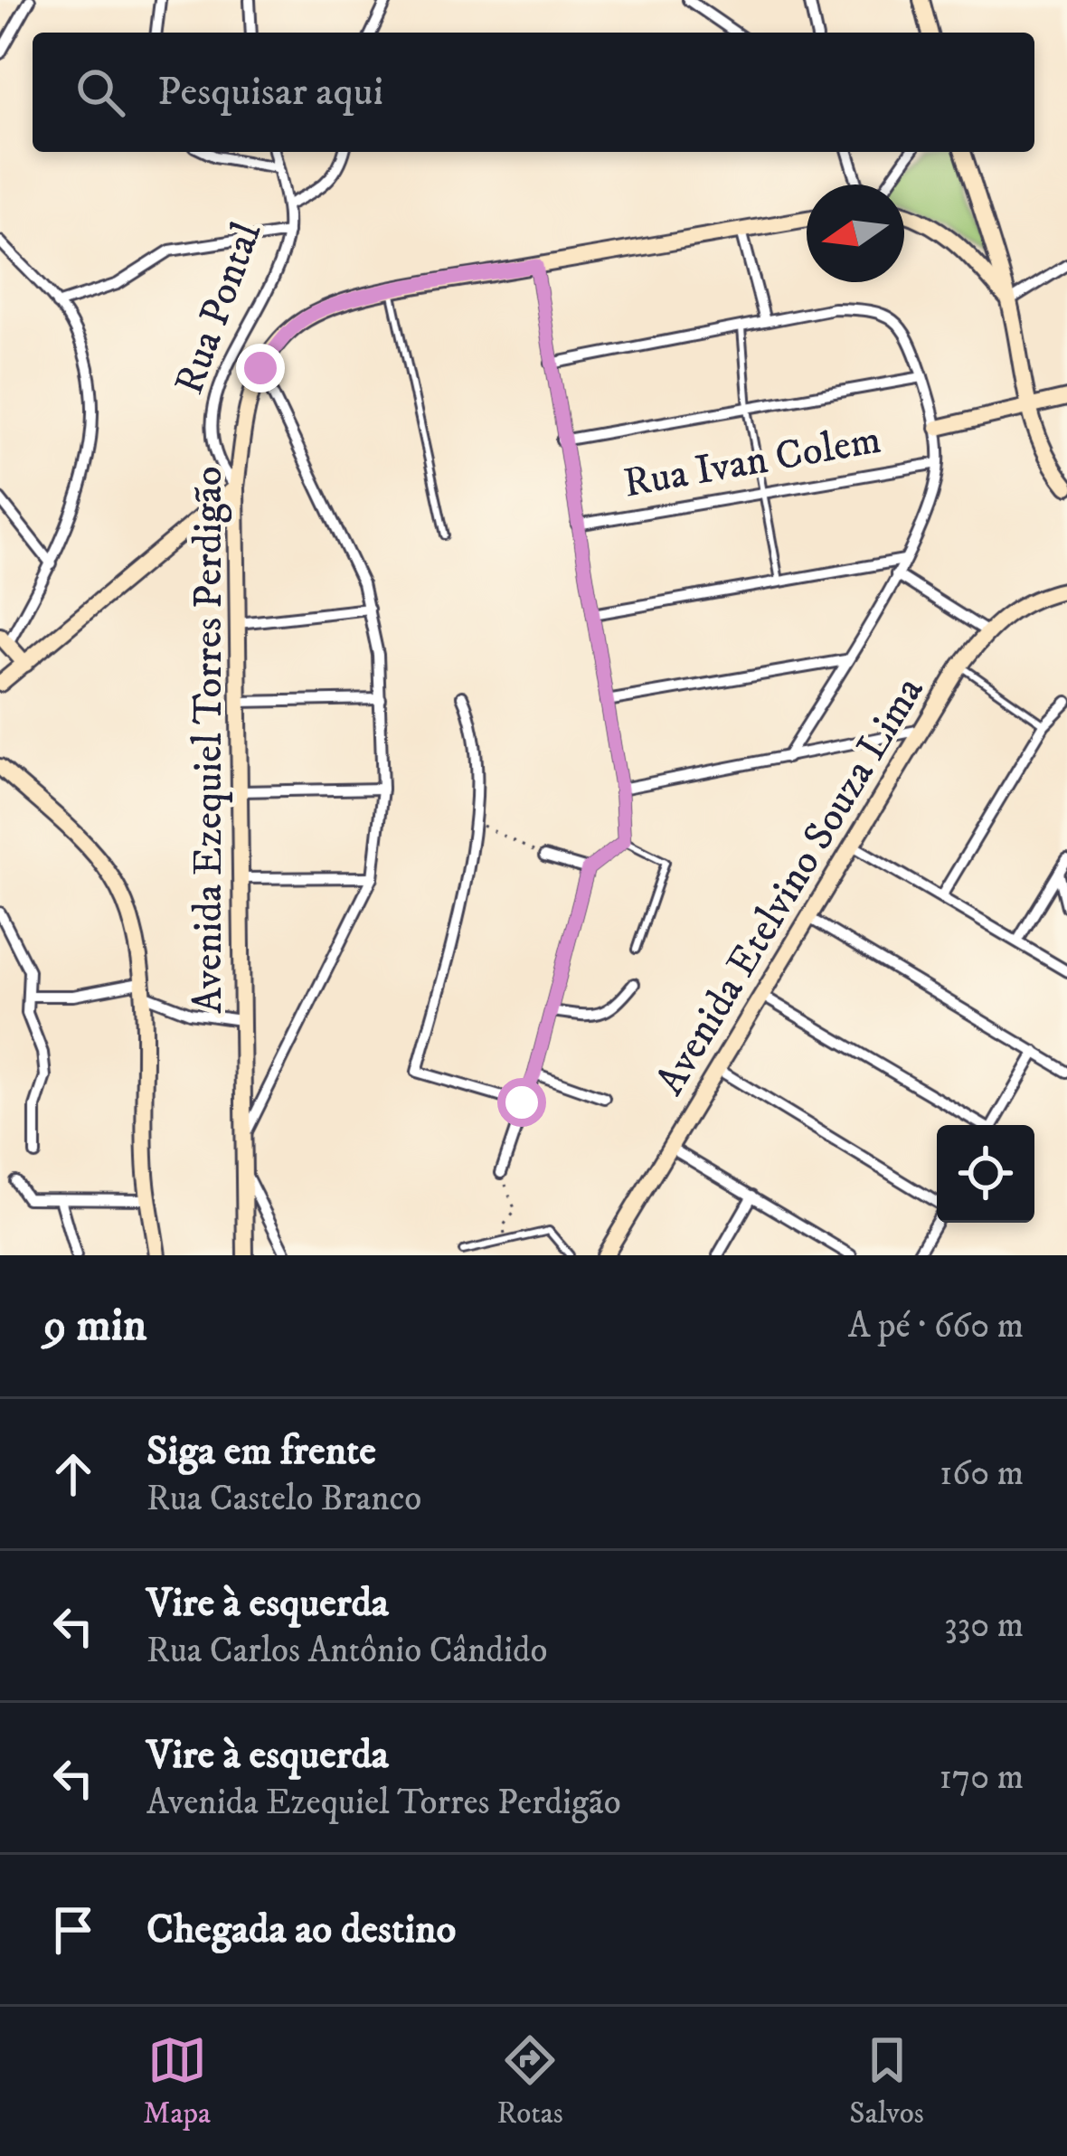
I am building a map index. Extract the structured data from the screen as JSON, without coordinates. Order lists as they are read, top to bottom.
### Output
{
  "streets": {
    "street": [
      "Rua Pontal",
      "Rua Ivan Colem",
      "Avenida Ezequiel Torres Perdigão",
      "Avenida Etelvino Souza Lima"
    ]
  },
  "crossings": [
    ["Rua Pontal", "Avenida Ezequiel Torres Perdigão"]
  ],
  "north": "left",
  "page": {
    "search": "Pesquisar aqui",
    "heading": ["9 min", "A pé · 660 m"],
    "list": [
      ["Siga em frente", "Rua Castelo Branco", "160 m"],
      ["Vire à esquerda", "Rua Carlos Antônio Cândido", "330 m"],
      ["Vire à esquerda", "Avenida Ezequiel Torres Perdigão", "170 m"],
      "Chegada ao destino"
    ],
    "nav": ["Mapa", "Rotas", "Salvos"]
  }
}
